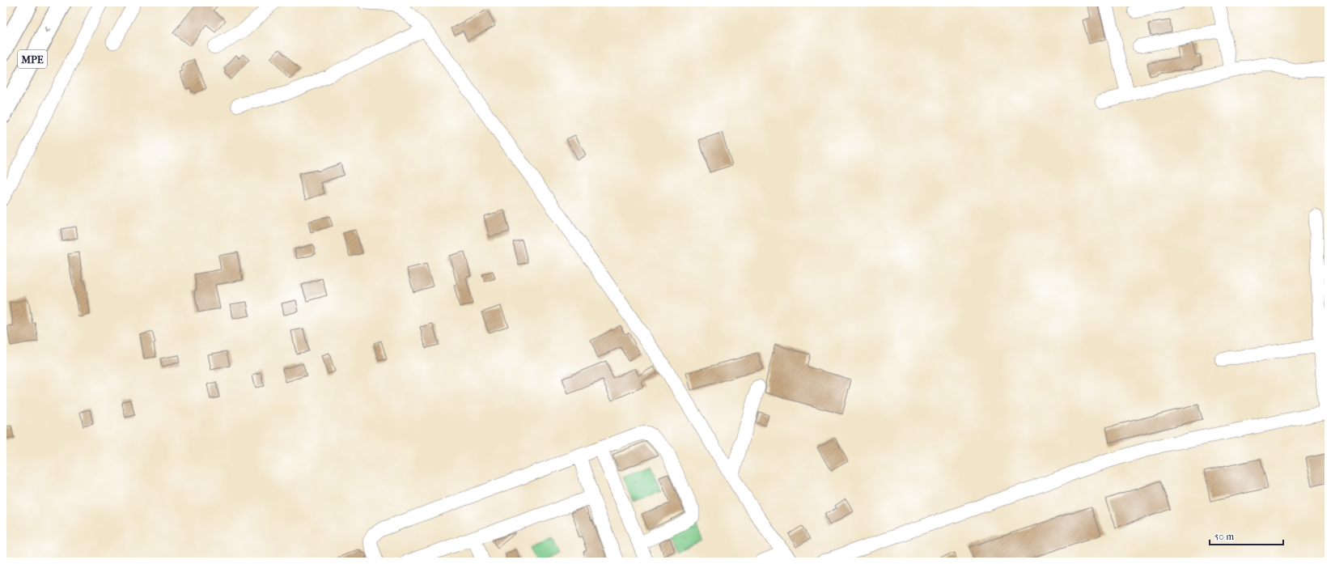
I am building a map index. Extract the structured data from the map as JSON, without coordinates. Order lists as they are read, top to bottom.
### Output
{
  "streets": {
    "highway": ["MPE"]
  },
  "scale_bar": "50 m"
}
